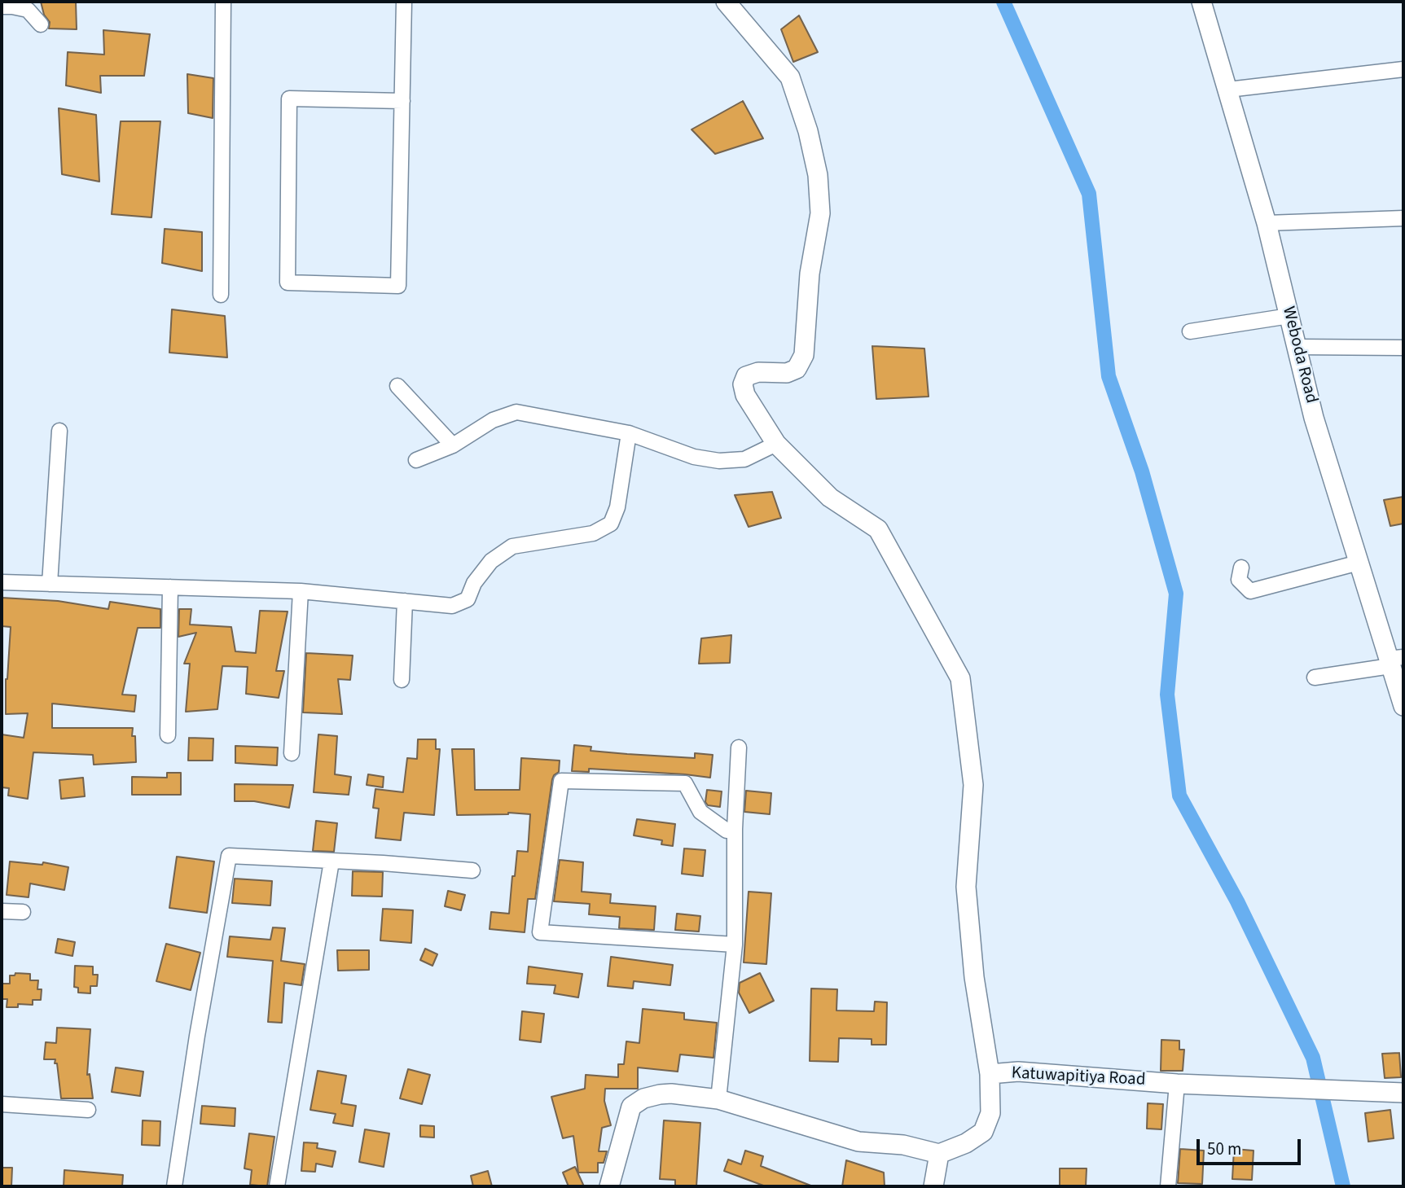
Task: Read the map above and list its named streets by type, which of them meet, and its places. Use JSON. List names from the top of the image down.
{
  "streets": {
    "street": ["Weboda Road", "Katuwapitiya Road"]
  },
  "scale_bar": "50 m"
}
